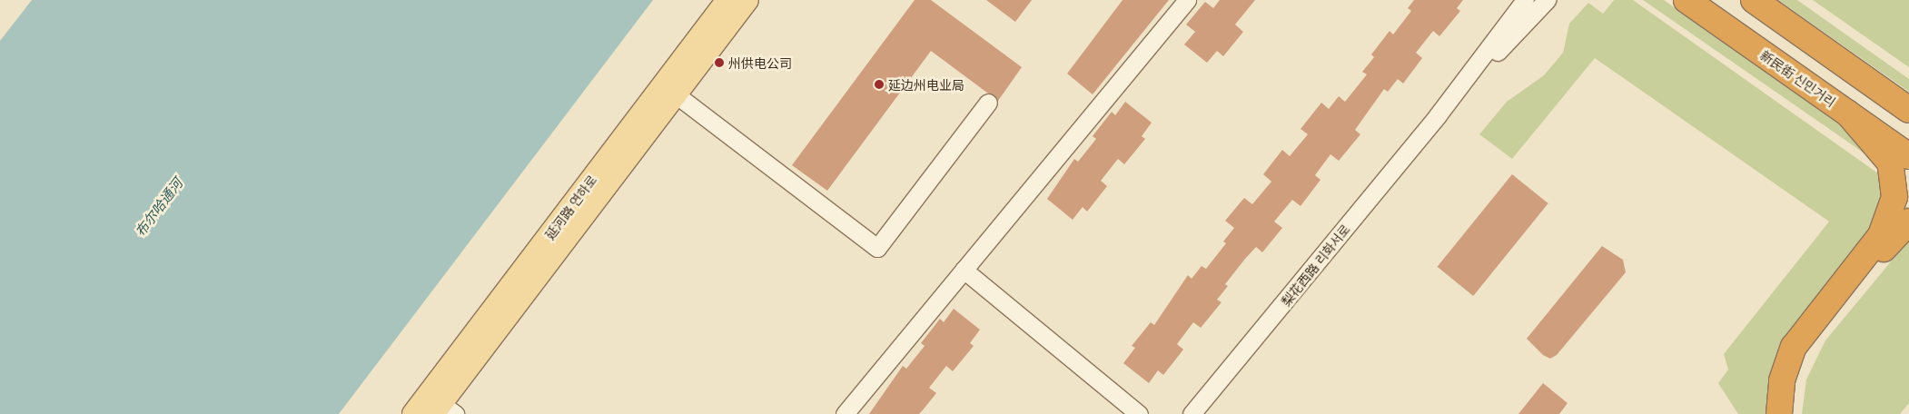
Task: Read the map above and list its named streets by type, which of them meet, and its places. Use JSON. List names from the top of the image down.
{
  "streets": {
    "highway": ["新民街 신민거리"],
    "main road": ["延河路 연하로"],
    "street": ["梨花西路 리화서로"]
  },
  "water": ["布尔哈通河"],
  "places": ["州供电公司", "延边州电业局"]
}
